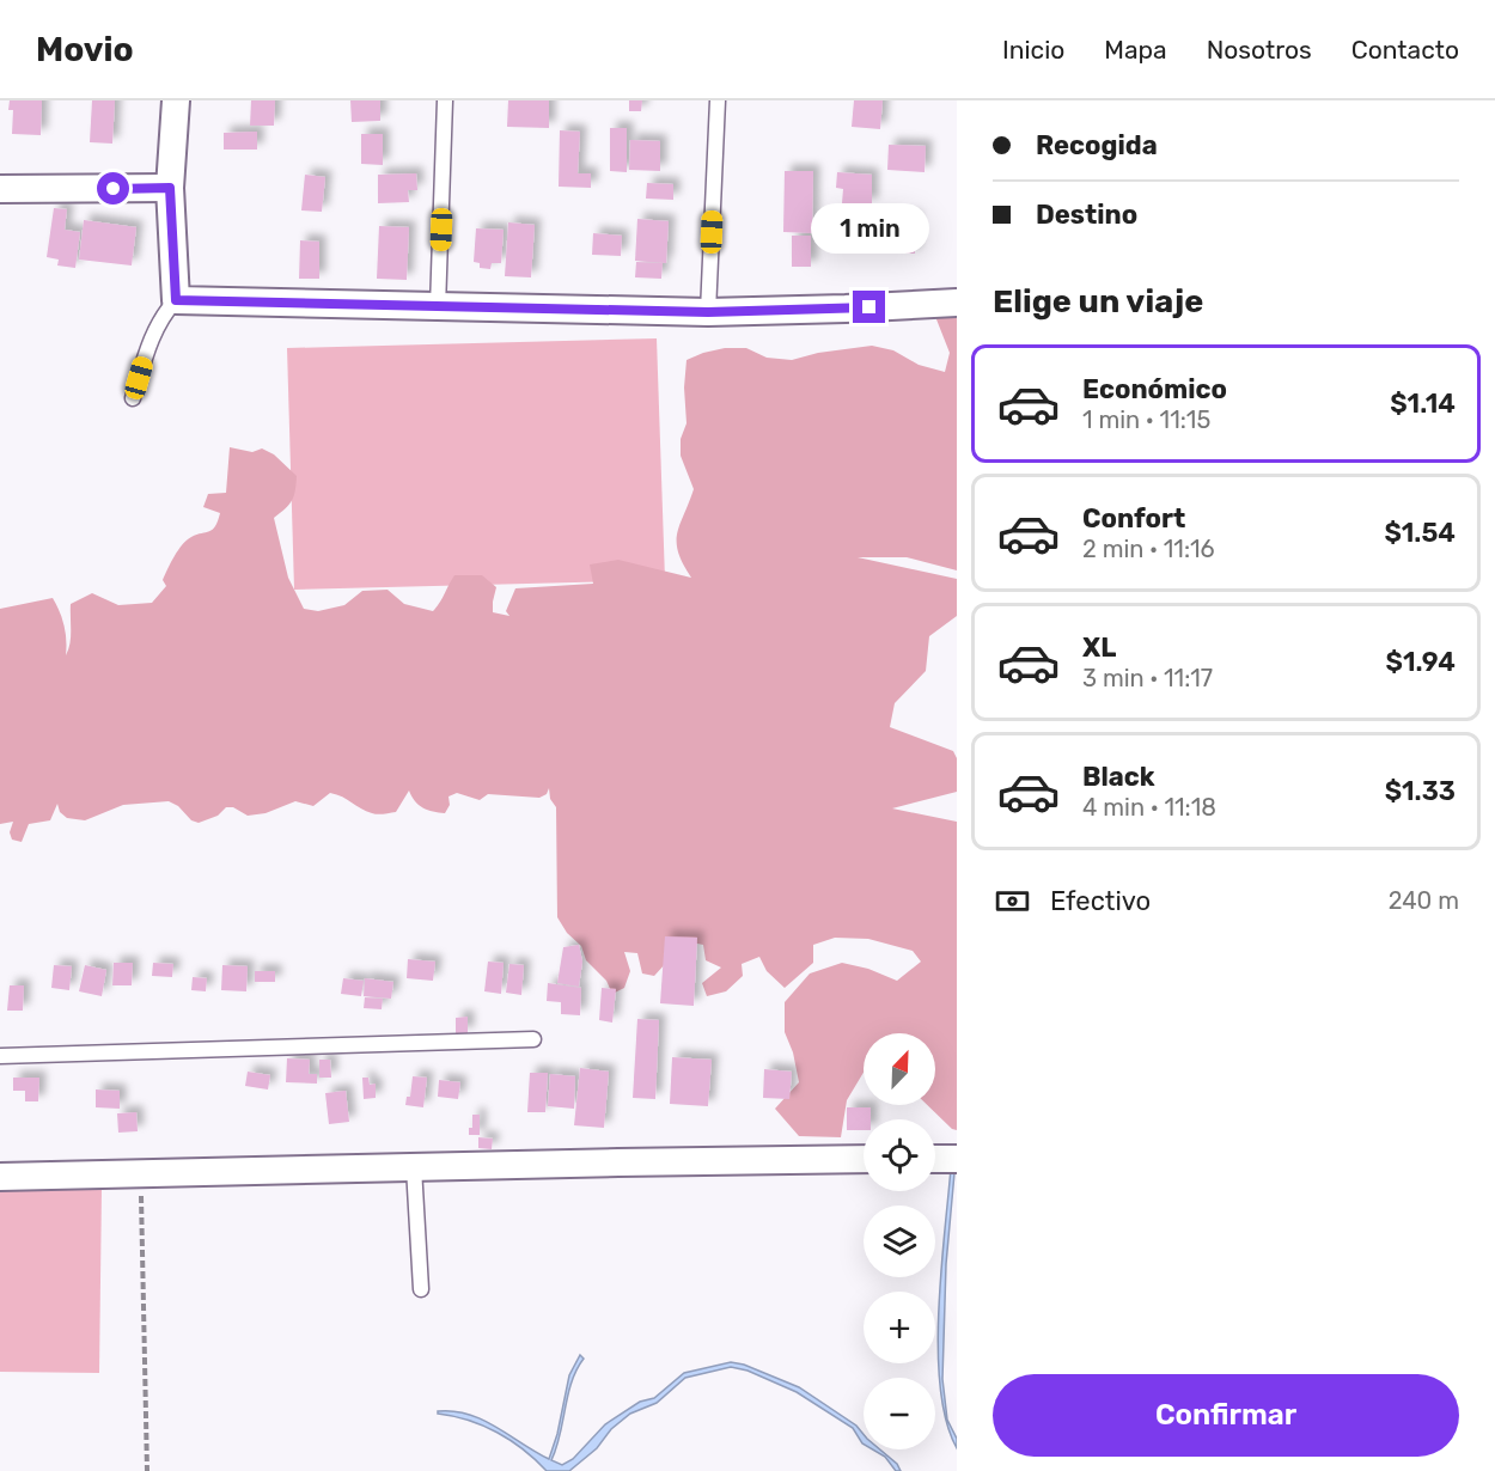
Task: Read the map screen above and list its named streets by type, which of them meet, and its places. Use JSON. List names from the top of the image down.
{
  "north": "top right",
  "page": {
    "header": "Movio",
    "nav": [
      "Inicio",
      "Mapa",
      "Nosotros",
      "Contacto"
    ],
    "banner": ["Recogida", "Destino"],
    "bubble": "1 min",
    "heading": "Elige un viaje",
    "list": [
      {
        "name": "Económico",
        "note": "1 min · 11:15",
        "value": "$1.14"
      },
      {
        "name": "Confort",
        "note": "2 min · 11:16",
        "value": "$1.54"
      },
      {
        "name": "XL",
        "note": "3 min · 11:17",
        "value": "$1.94"
      },
      {
        "name": "Black",
        "note": "4 min · 11:18",
        "value": "$1.33"
      }
    ],
    "pay": ["Efectivo", "240 m"],
    "map_buttons": ["+", "−"],
    "buttons": "Confirmar"
  }
}
